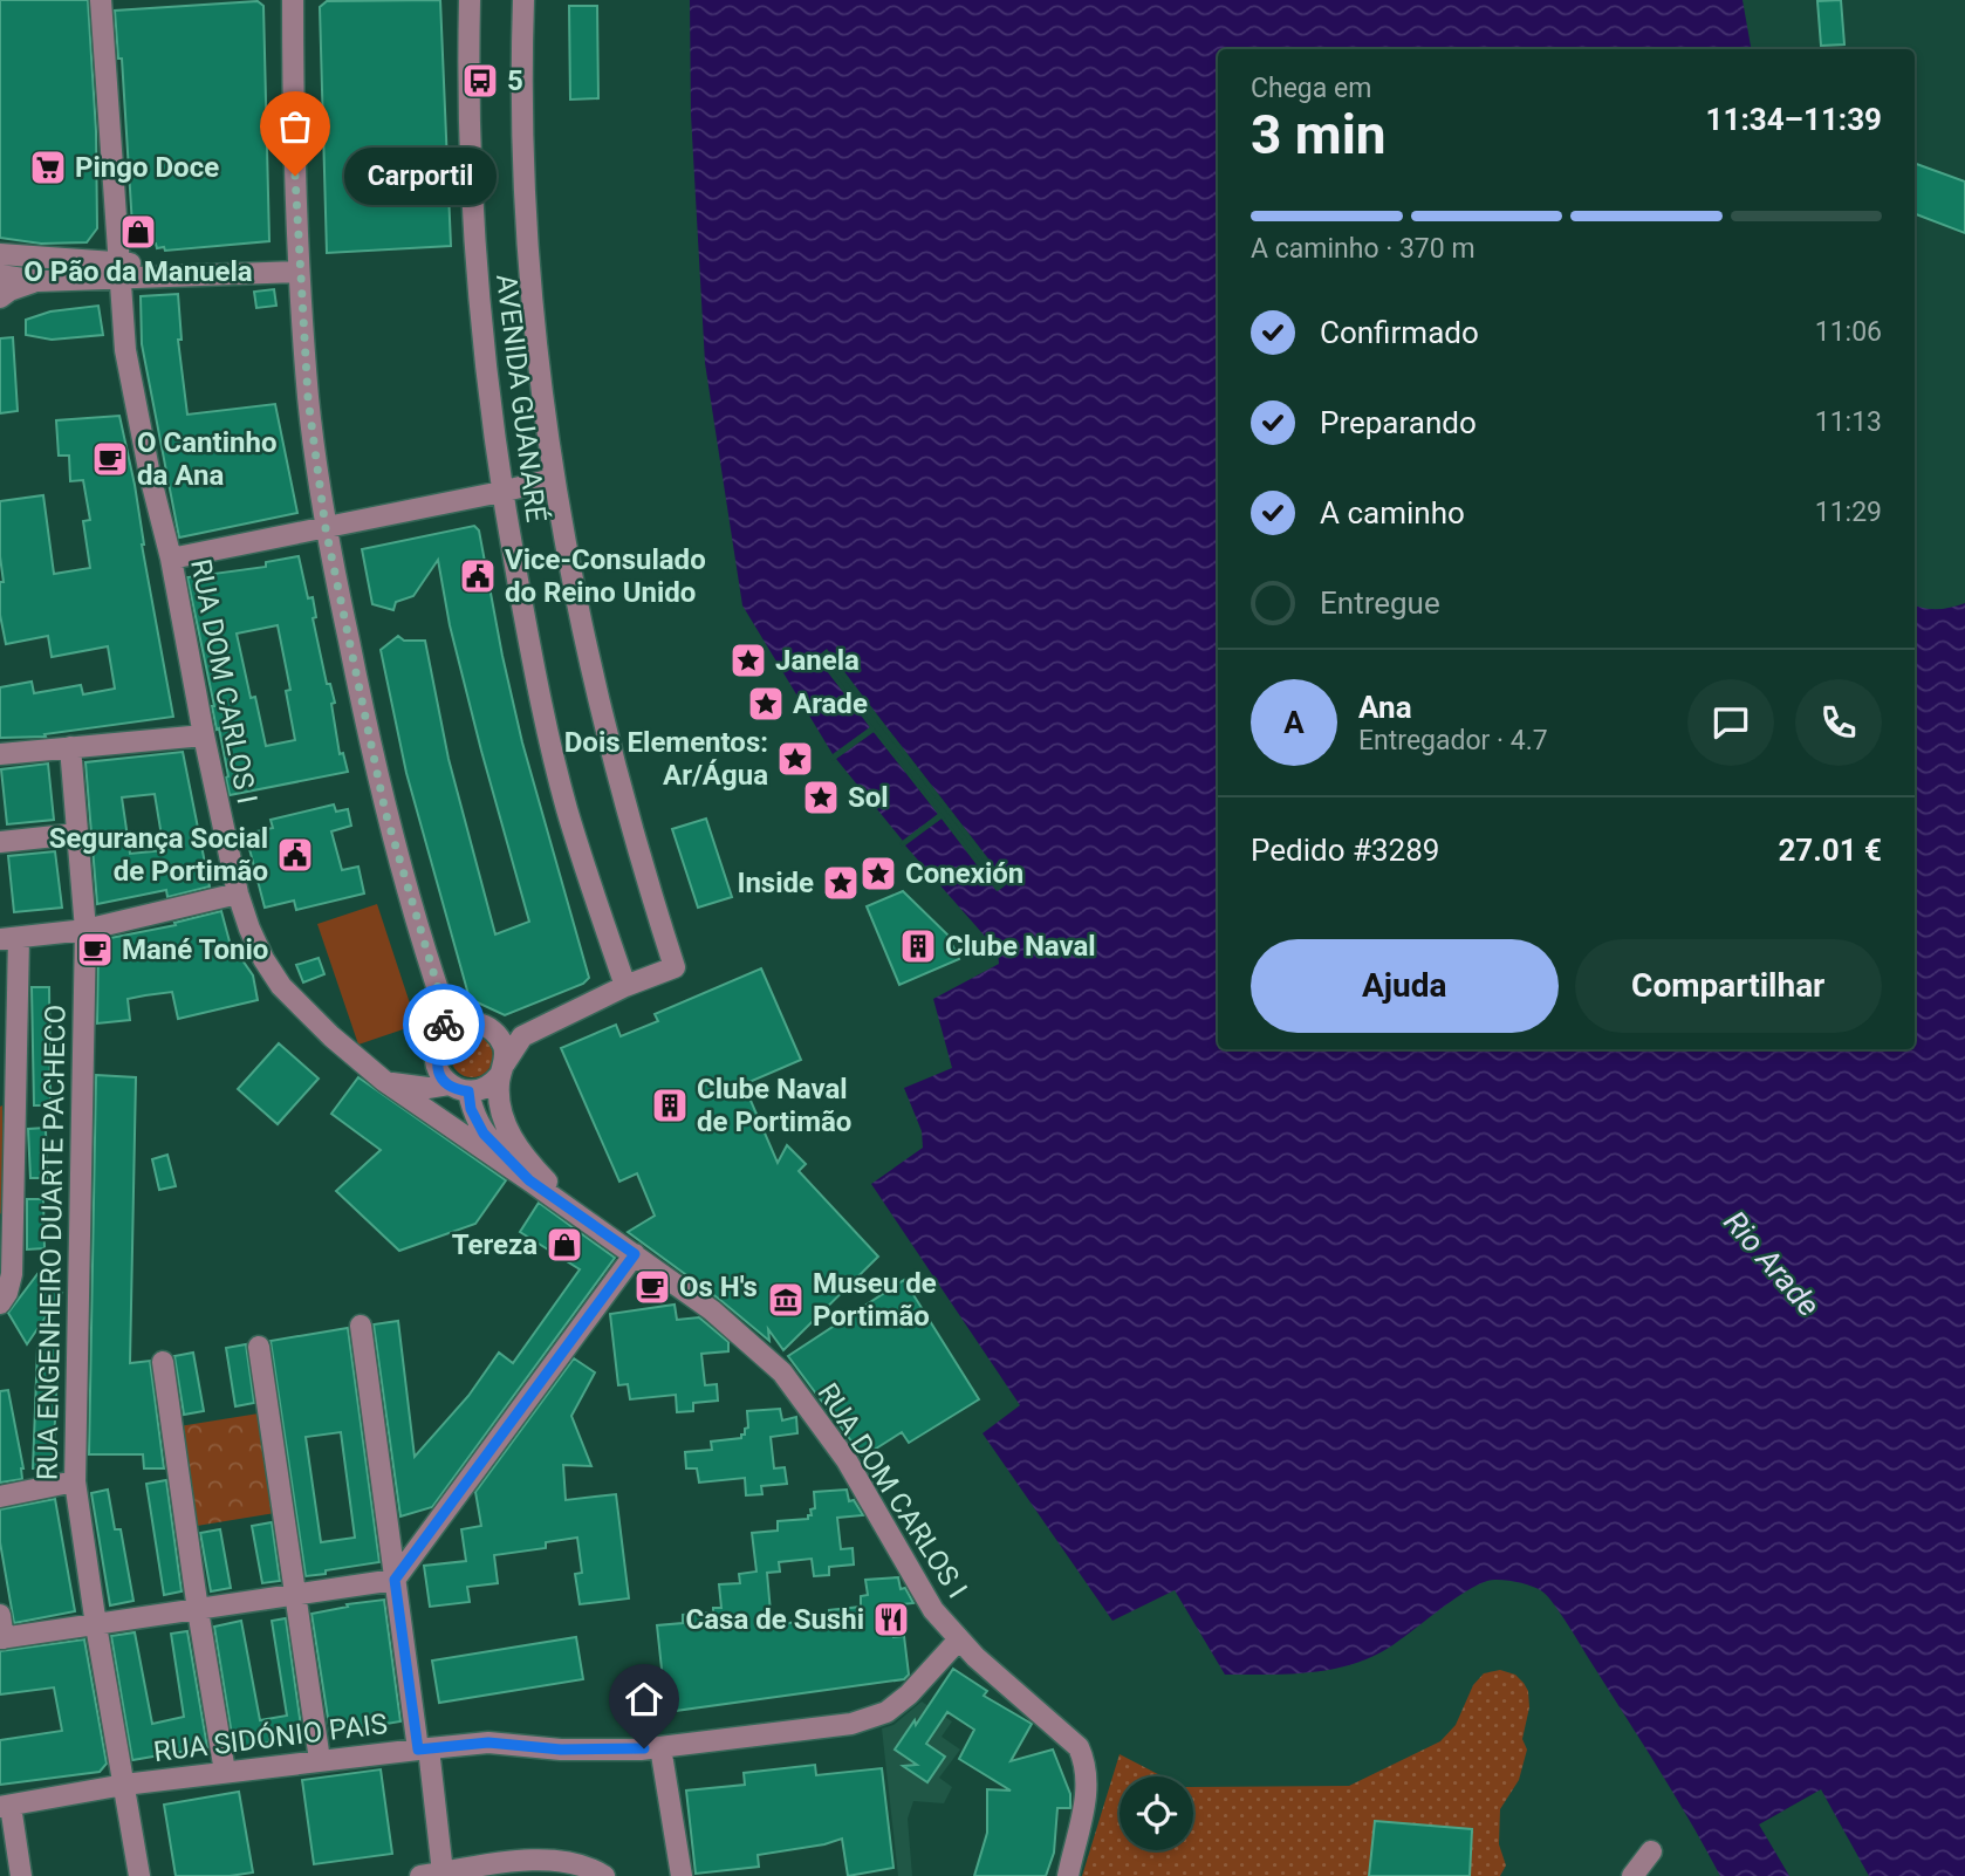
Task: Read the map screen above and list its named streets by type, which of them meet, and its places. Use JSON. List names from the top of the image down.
{
  "streets": {
    "street": [
      "AVENIDA GUANARÉ",
      "RUA DOM CARLOS I",
      "RUA ENGENHEIRO DUARTE PACHECO",
      "RUA SIDÓNIO PAIS"
    ]
  },
  "crossings": [
    ["RUA DOM CARLOS I", "RUA SIDÓNIO PAIS"],
    ["RUA ENGENHEIRO DUARTE PACHECO", "RUA SIDÓNIO PAIS"]
  ],
  "water": ["Rio Arade"],
  "places": {
    "bus stop": ["5"],
    "supermarket": ["Pingo Doce"],
    "other": ["Carportil"],
    "shop": ["O Pão da Manuela", "Tereza"],
    "cafe": ["O Cantinho da Ana", "Mané Tonio", "Os H's"],
    "public building": ["Vice-Consulado do Reino Unido", "Segurança Social de Portimão"],
    "place": [
      "Janela",
      "Arade",
      "Dois Elementos: Ar/Água",
      "Sol",
      "Conexión",
      "Inside"
    ],
    "building": ["Clube Naval", "Clube Naval de Portimão"],
    "museum": ["Museu de Portimão"],
    "restaurant": ["Casa de Sushi"]
  },
  "page": {
    "heading": ["3 min", "Chega em", "11:34–11:39"],
    "panel": [
      "Ana",
      "Entregador · 4.7",
      "Pedido #3289",
      "27.01 €"
    ],
    "bubble": "Carportil",
    "bar": "A caminho · 370 m",
    "list": [
      ["Confirmado", "11:06"],
      ["Preparando", "11:13"],
      ["A caminho", "11:29"],
      "Entregue"
    ],
    "round": "A",
    "buttons": ["Ajuda", "Compartilhar"]
  }
}
